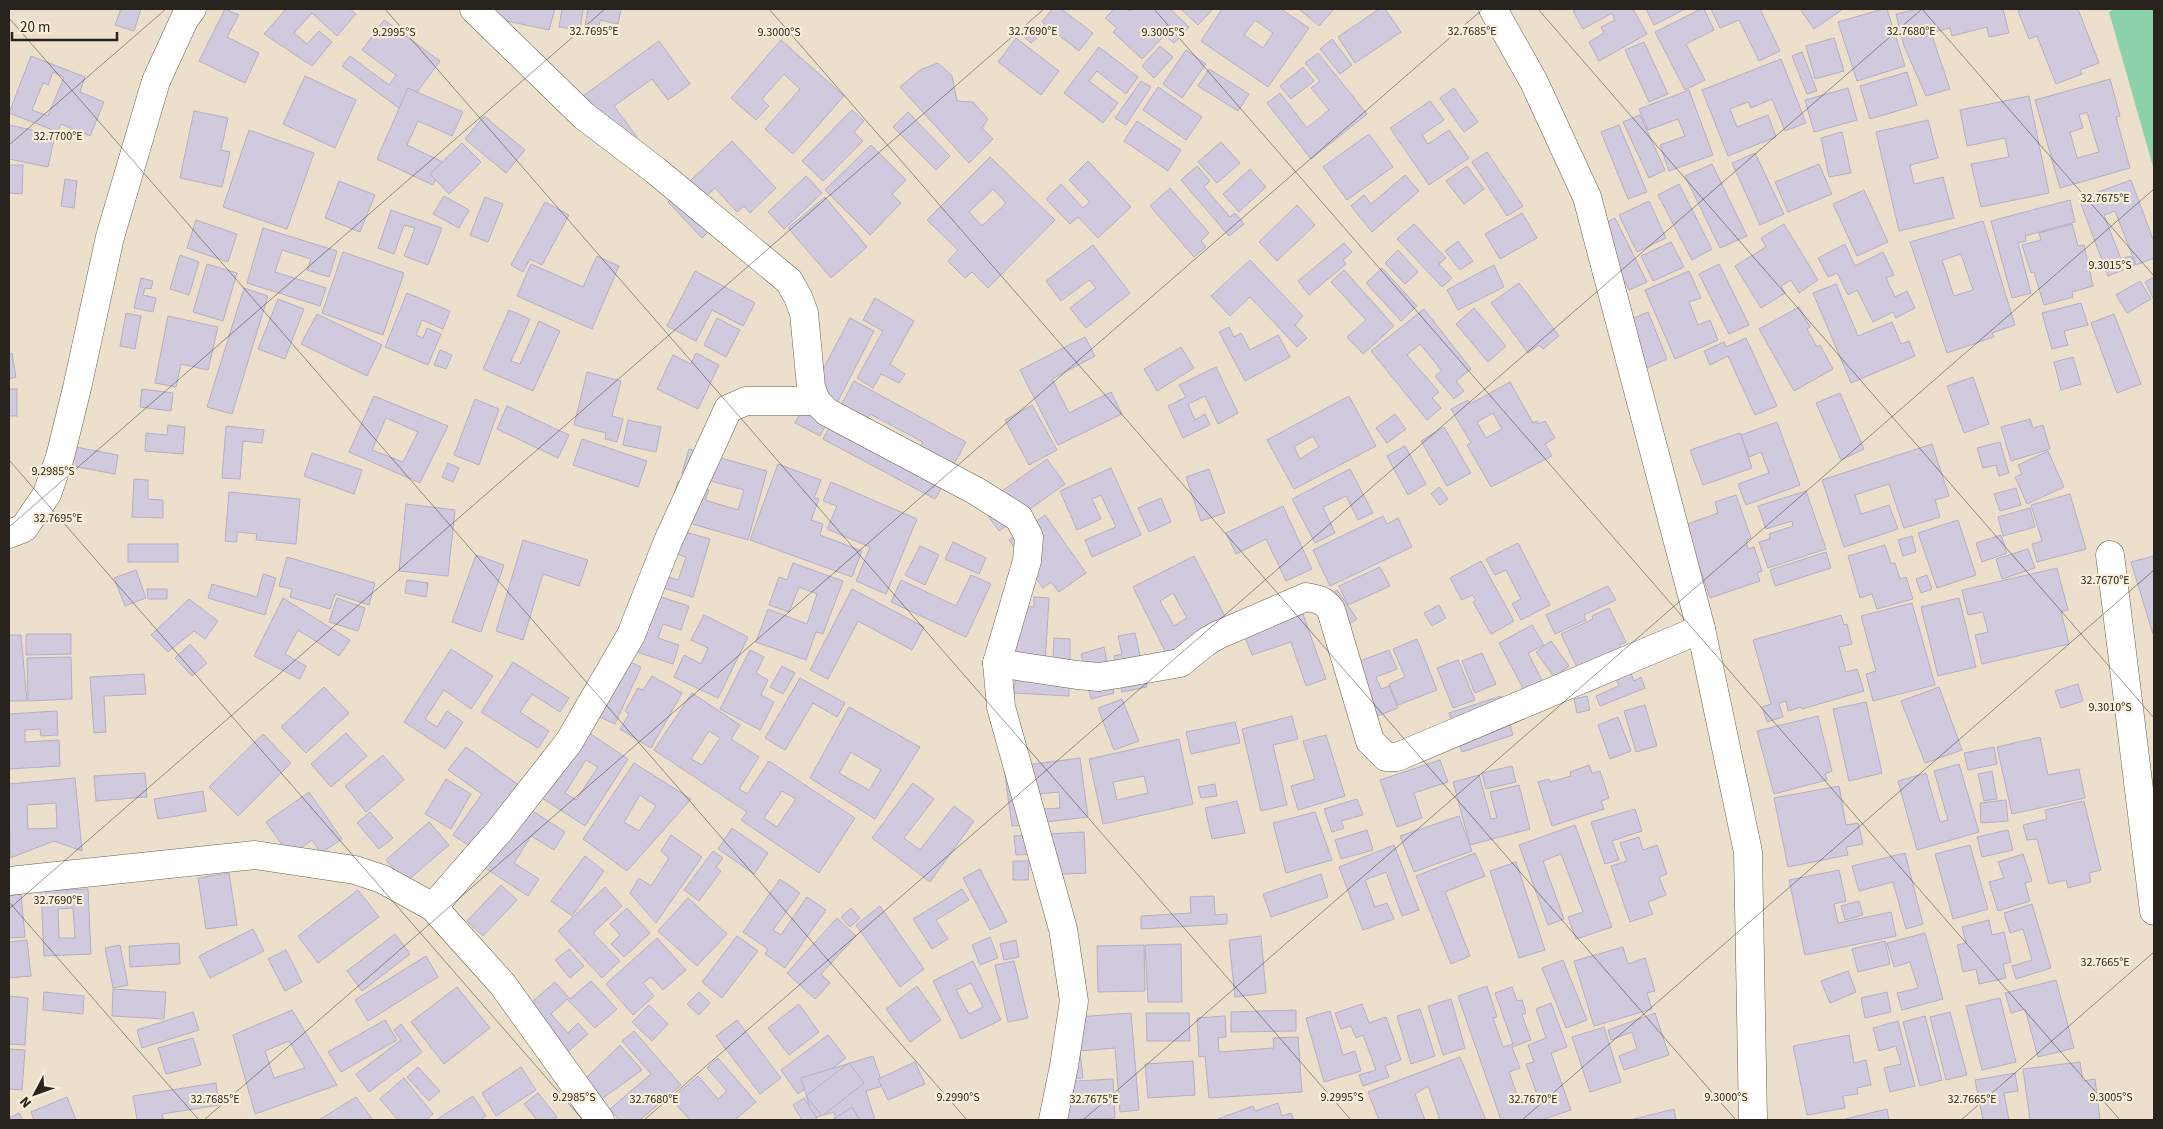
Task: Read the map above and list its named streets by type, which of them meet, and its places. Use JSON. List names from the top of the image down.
{
  "scale_bar": "20 m",
  "north": "bottom left",
  "coordinates": [
    "32.7695°E",
    "32.7690°E",
    "32.7685°E",
    "32.7680°E",
    "9.2995°S",
    "9.3000°S",
    "9.3005°S",
    "32.7700°E",
    "32.7675°E",
    "9.3015°S",
    "9.2985°S",
    "32.7670°E",
    "9.3010°S",
    "32.7665°E",
    "9.2990°S"
  ]
}
